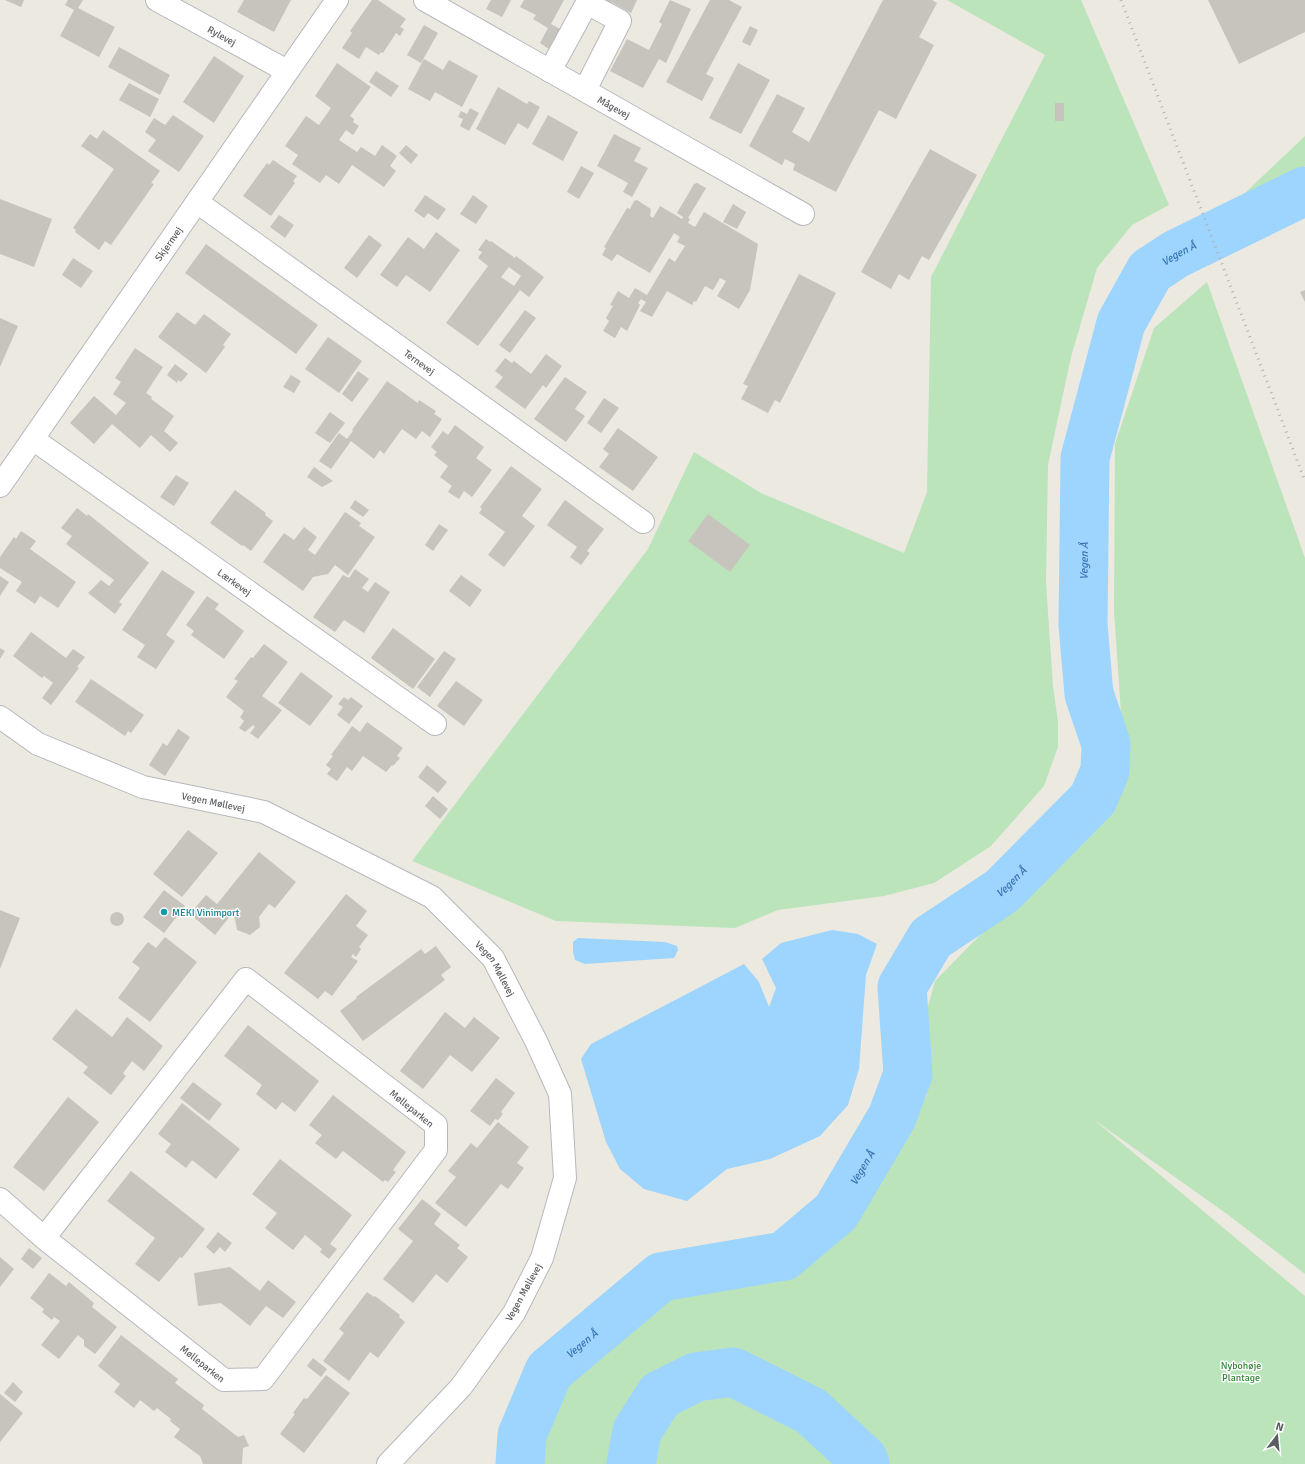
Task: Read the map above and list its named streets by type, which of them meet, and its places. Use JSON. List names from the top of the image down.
{
  "streets": {
    "street": [
      "Rylevej",
      "Mågevej",
      "Skjernvej",
      "Ternevej",
      "Lærkevej",
      "Vegen Møllevej",
      "Mølleparken"
    ]
  },
  "crossings": [
    ["Rylevej", "Skjernvej"],
    ["Skjernvej", "Ternevej"],
    ["Skjernvej", "Lærkevej"]
  ],
  "water": ["Vegen Å"],
  "parks": ["Nybohøje Plantage"],
  "places": ["MEKI Vinimport"],
  "north": "top"
}
